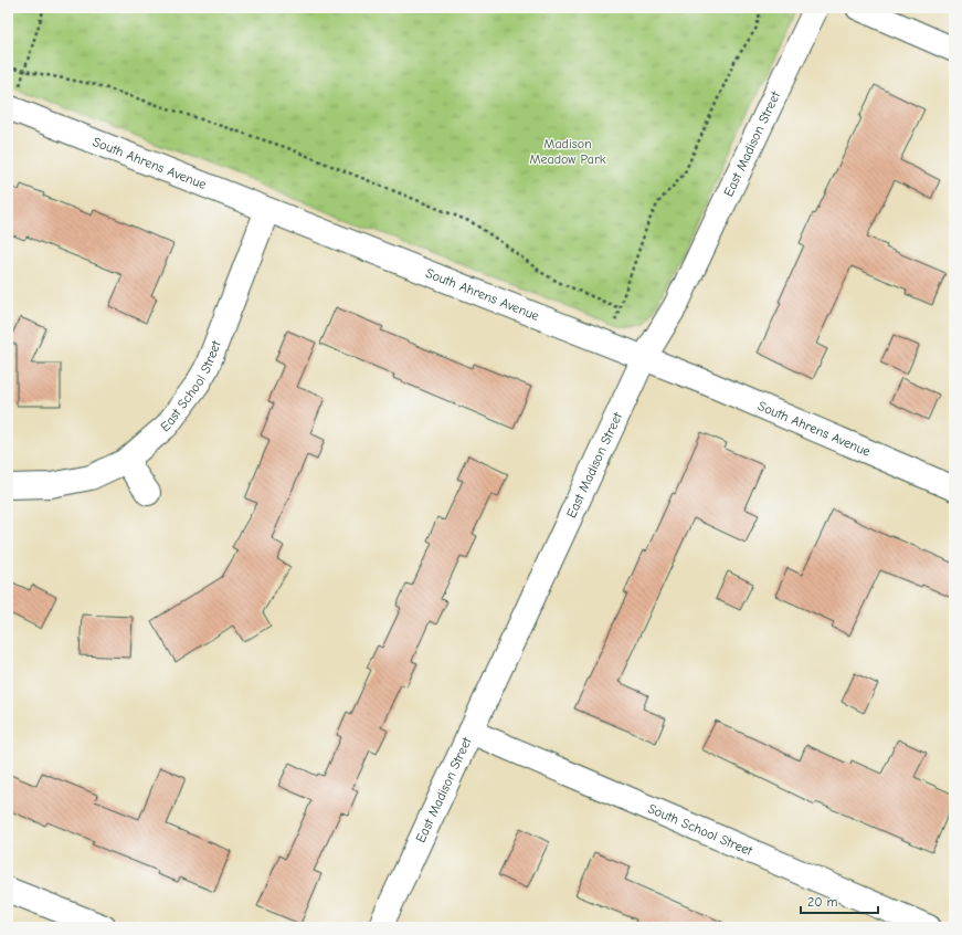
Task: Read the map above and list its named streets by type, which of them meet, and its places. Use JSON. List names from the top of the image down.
{
  "streets": {
    "street": [
      "East Madison Street",
      "South Ahrens Avenue",
      "East School Street",
      "South School Street"
    ]
  },
  "crossings": [
    ["East Madison Street", "South Ahrens Avenue"],
    ["East Madison Street", "South School Street"],
    ["South Ahrens Avenue", "East School Street"]
  ],
  "parks": ["Madison Meadow Park"],
  "scale_bar": "20 m"
}
